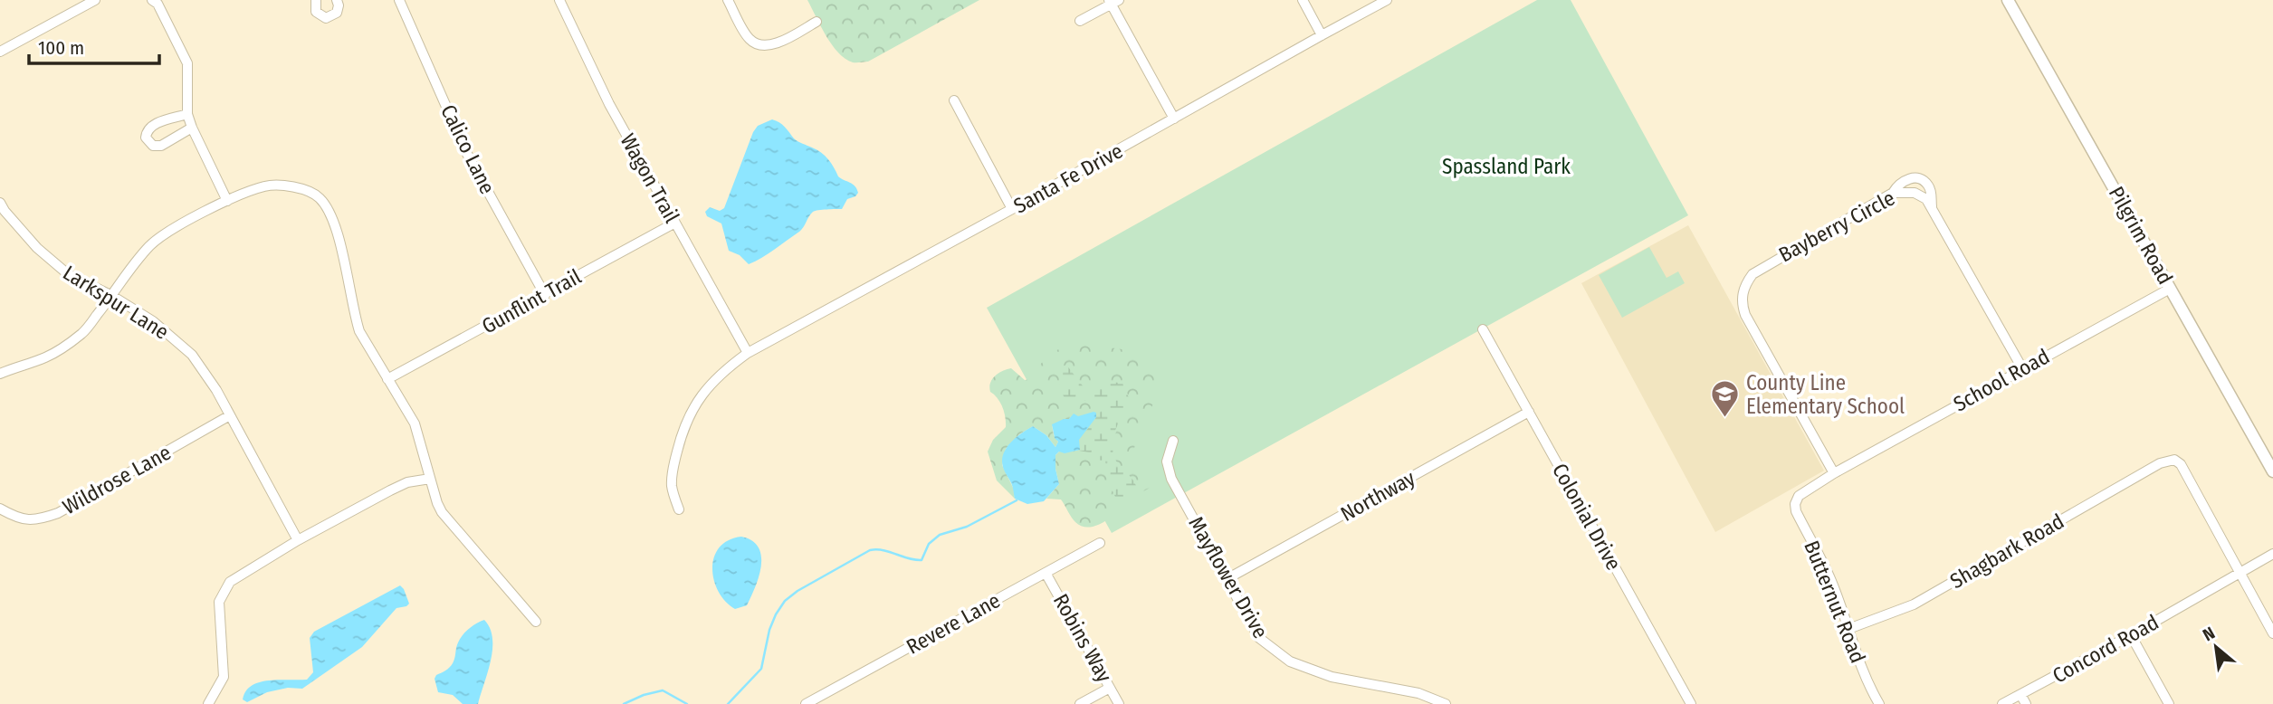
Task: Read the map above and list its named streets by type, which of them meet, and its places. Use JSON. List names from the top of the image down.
{
  "streets": {
    "street": [
      "Calico Lane",
      "Wagon Trail",
      "Santa Fe Drive",
      "Bayberry Circle",
      "Pilgrim Road",
      "Gunflint Trail",
      "Larkspur Lane",
      "School Road",
      "Wildrose Lane",
      "Northway",
      "Colonial Drive",
      "Shagbark Road",
      "Mayflower Drive",
      "Butternut Road",
      "Revere Lane",
      "Robins Way",
      "Concord Road"
    ]
  },
  "crossings": [
    ["Calico Lane", "Gunflint Trail"],
    ["Wagon Trail", "Santa Fe Drive"],
    ["Wagon Trail", "Gunflint Trail"],
    ["Bayberry Circle", "School Road"],
    ["Bayberry Circle", "Butternut Road"],
    ["Pilgrim Road", "School Road"],
    ["Larkspur Lane", "Wildrose Lane"],
    ["School Road", "Butternut Road"],
    ["Northway", "Colonial Drive"],
    ["Northway", "Mayflower Drive"],
    ["Shagbark Road", "Butternut Road"],
    ["Shagbark Road", "Concord Road"],
    ["Revere Lane", "Robins Way"]
  ],
  "parks": ["Spassland Park"],
  "places": {
    "school or university": ["County Line Elementary School"]
  },
  "scale_bar": "100 m",
  "north": "top left"
}
